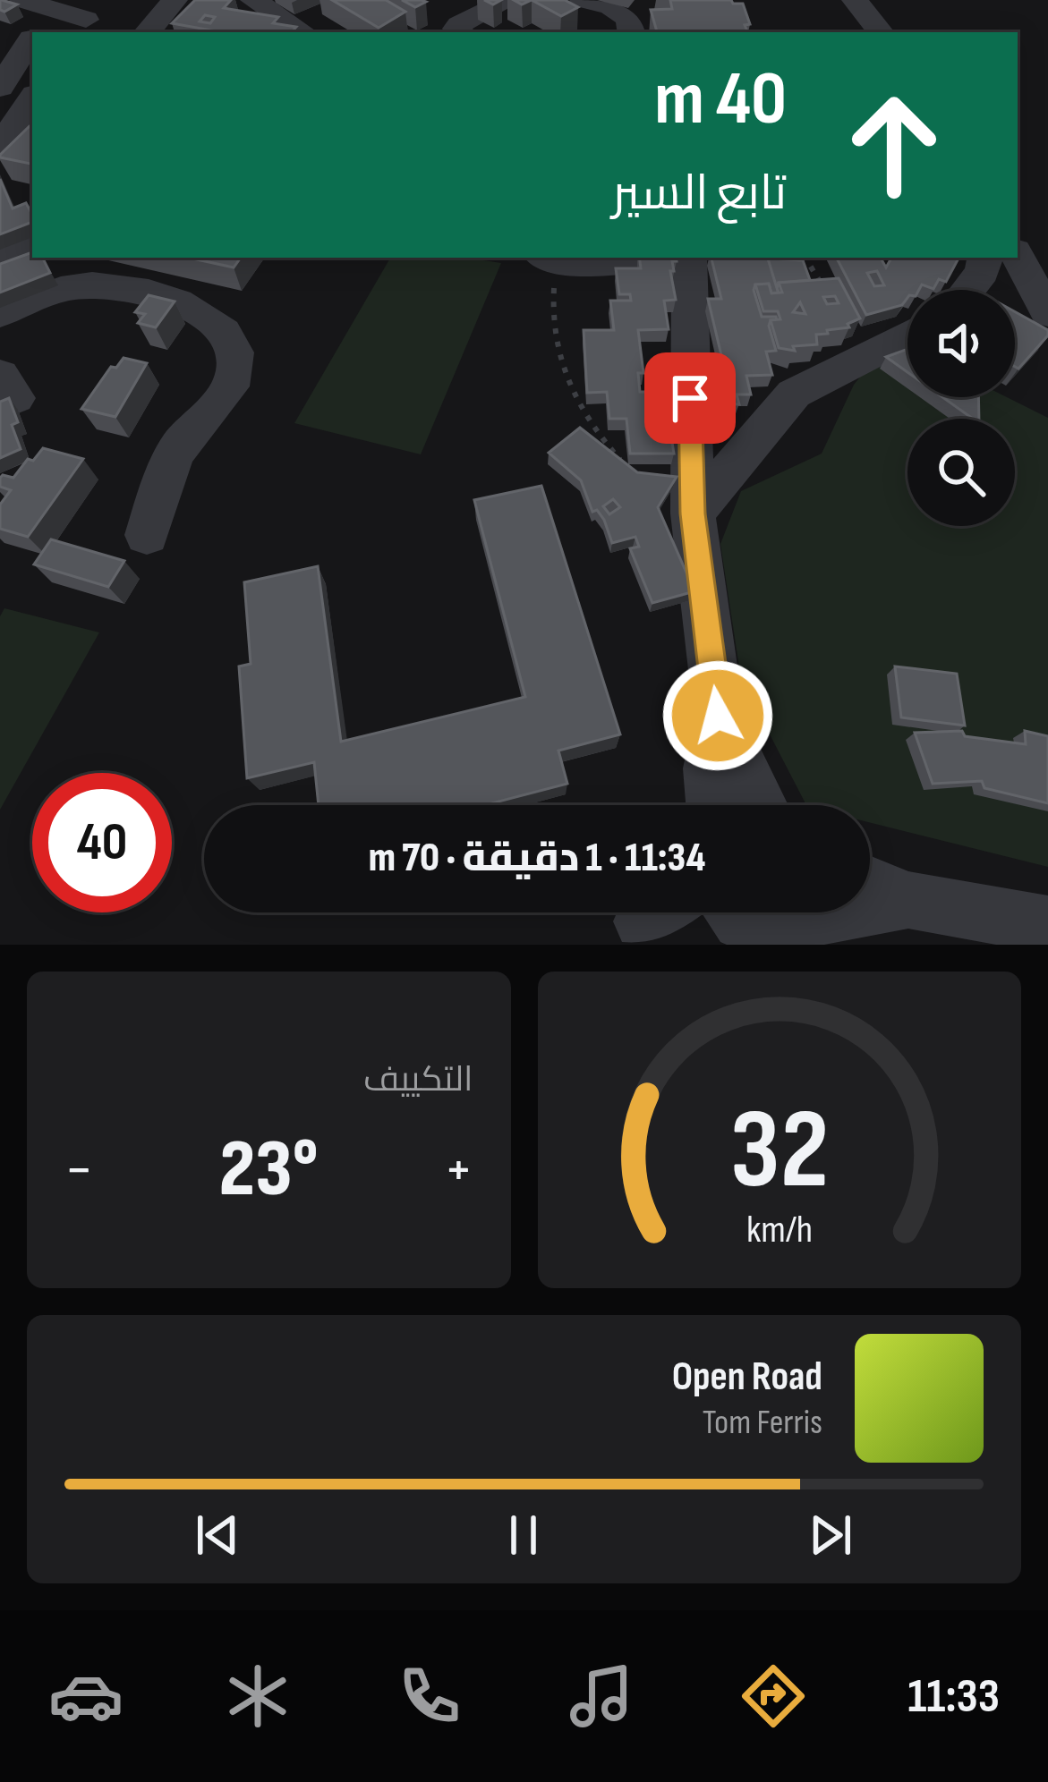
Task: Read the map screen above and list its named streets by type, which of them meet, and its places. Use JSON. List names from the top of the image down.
{
  "page": {
    "turn": ["40 m", "تابع السير"],
    "limit": "40",
    "trip": "11:34 · 1 دقيقة · 70 m",
    "tile": "التكييف",
    "heat": ["−", "23°", "+"],
    "song": ["Open Road", "Tom Ferris"],
    "tabs": "11:33",
    "gauge": ["32", "km/h"]
  }
}
